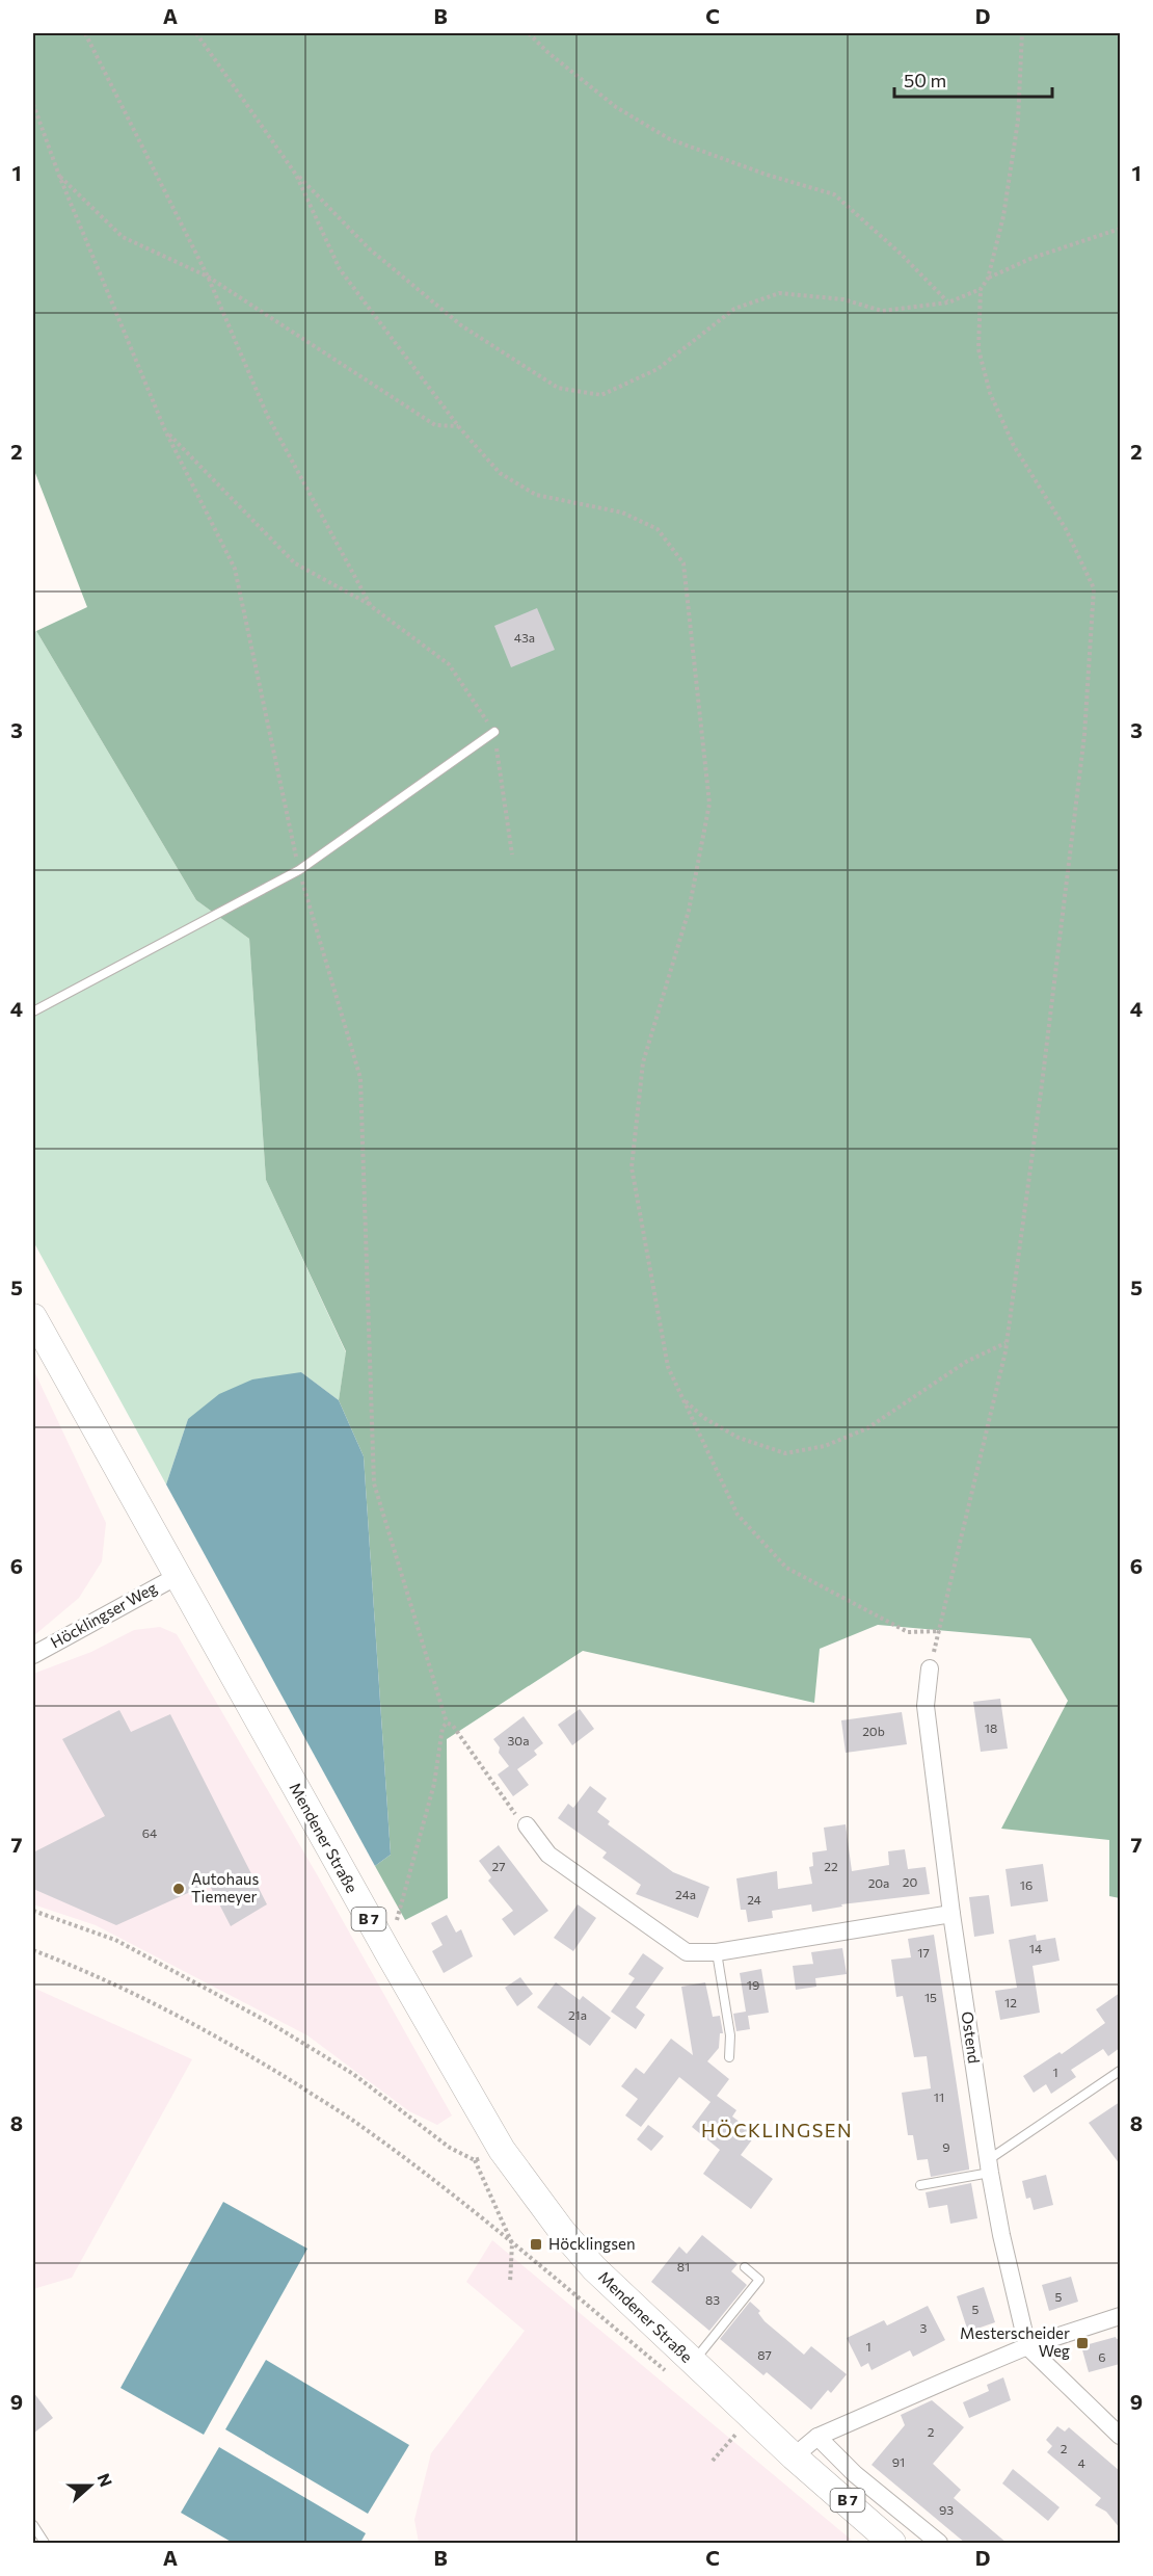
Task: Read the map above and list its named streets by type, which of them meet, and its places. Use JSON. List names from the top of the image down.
{
  "streets": {
    "main road": ["Mendener Straße", "B 7"],
    "street": ["Höcklingser Weg", "Ostend"]
  },
  "crossings": [
    ["Höcklingser Weg", "Mendener Straße"]
  ],
  "districts": ["HÖCKLINGSEN"],
  "places": {
    "other": ["Autohaus Tiemeyer"],
    "transit": ["Höcklingsen", "Mesterscheider Weg"]
  },
  "house_numbers": [
    "43a",
    "18",
    "20b",
    "30a",
    "64",
    "27",
    "22",
    "20",
    "20a",
    "16",
    "24a",
    "24",
    "14",
    "17",
    "19",
    "15",
    "12",
    "21a",
    "1",
    "11",
    "9",
    "81",
    "5",
    "83",
    "5",
    "3",
    "1",
    "87",
    "6",
    "2",
    "2",
    "91",
    "4",
    "93"
  ],
  "scale_bar": "50 m",
  "north": "right",
  "grid": {
    "columns": [
      "A",
      "B",
      "C",
      "D"
    ],
    "rows": [
      "1",
      "2",
      "3",
      "4",
      "5",
      "6",
      "7",
      "8",
      "9"
    ]
  }
}
